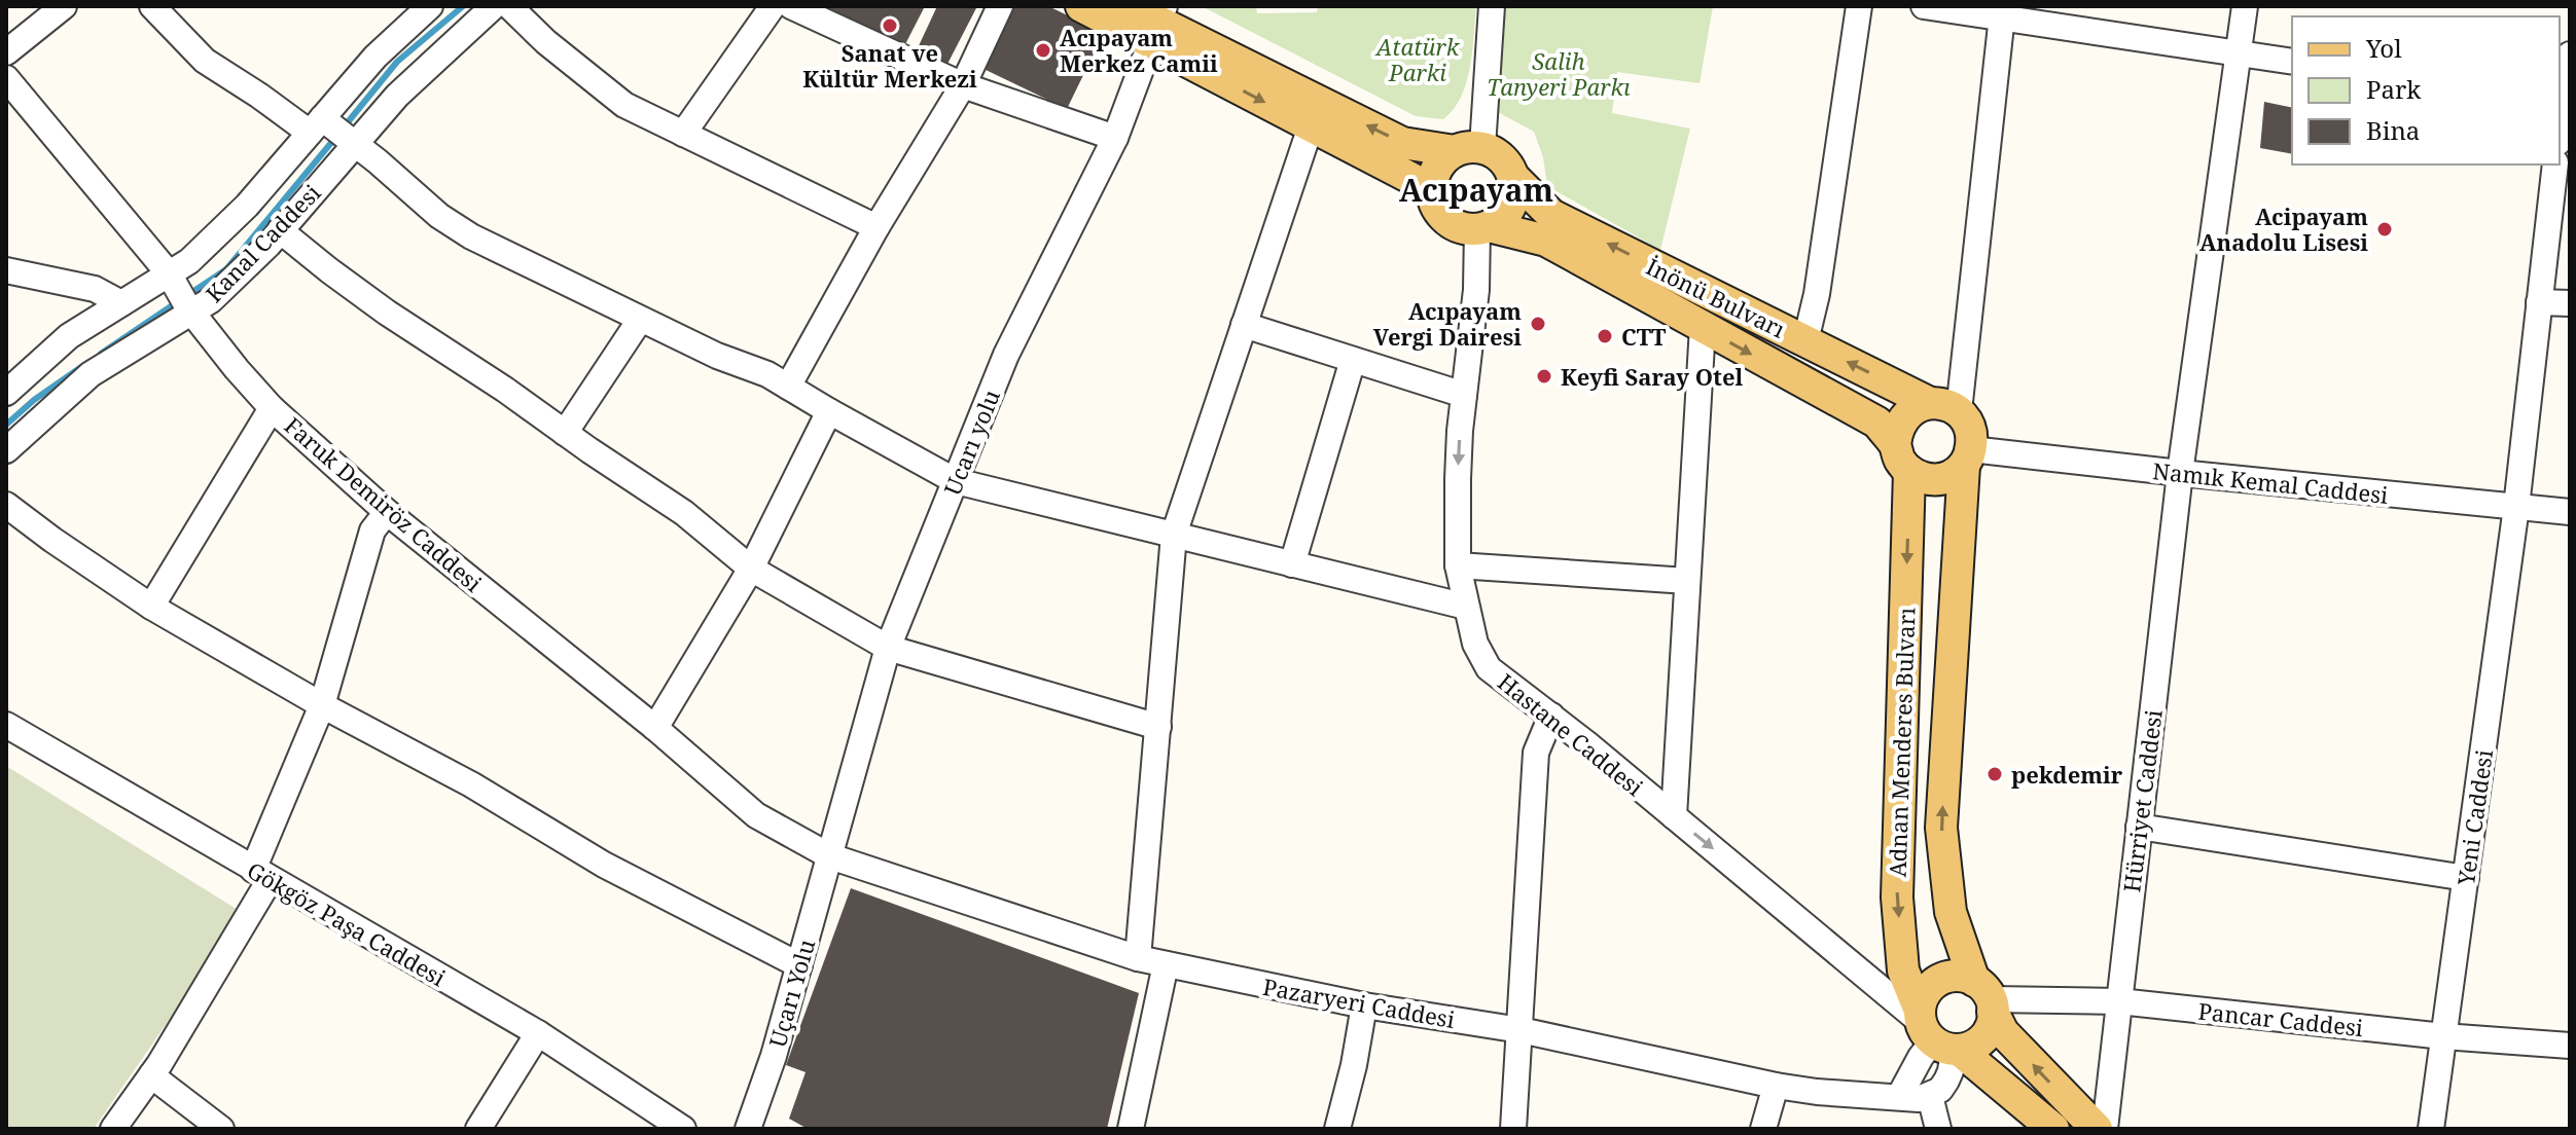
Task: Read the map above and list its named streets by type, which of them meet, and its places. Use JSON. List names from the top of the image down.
{
  "streets": {
    "main road": ["İnönü Bulvarı", "Adnan Menderes Bulvarı"],
    "street": [
      "Kanal Caddesi",
      "Ucarı yolu",
      "Namık Kemal Caddesi",
      "Faruk Demiröz Caddesi",
      "Hastane Caddesi",
      "Hürriyet Caddesi",
      "Yeni Caddesi",
      "Gökgöz Paşa Caddesi",
      "Uçarı Yolu",
      "Pazaryeri Caddesi",
      "Pancar Caddesi"
    ]
  },
  "crossings": [
    ["Kanal Caddesi", "Faruk Demiröz Caddesi"],
    ["İnönü Bulvarı", "Namık Kemal Caddesi"],
    ["İnönü Bulvarı", "Hastane Caddesi"],
    ["İnönü Bulvarı", "Adnan Menderes Bulvarı"],
    ["Ucarı yolu", "Faruk Demiröz Caddesi"],
    ["Ucarı yolu", "Uçarı Yolu"],
    ["Ucarı yolu", "Pazaryeri Caddesi"],
    ["Namık Kemal Caddesi", "Adnan Menderes Bulvarı"],
    ["Namık Kemal Caddesi", "Hürriyet Caddesi"],
    ["Namık Kemal Caddesi", "Yeni Caddesi"],
    ["Faruk Demiröz Caddesi", "Uçarı Yolu"],
    ["Faruk Demiröz Caddesi", "Pazaryeri Caddesi"],
    ["Hastane Caddesi", "Adnan Menderes Bulvarı"],
    ["Hastane Caddesi", "Pancar Caddesi"],
    ["Adnan Menderes Bulvarı", "Pancar Caddesi"],
    ["Hürriyet Caddesi", "Pancar Caddesi"],
    ["Yeni Caddesi", "Pancar Caddesi"],
    ["Uçarı Yolu", "Pazaryeri Caddesi"]
  ],
  "one_way": ["Hastane Caddesi"],
  "districts": ["Acıpayam"],
  "parks": ["Atatürk Parki", "Salih Tanyeri Parkı"],
  "places": [
    "Sanat ve Kültür Merkezi",
    "Acıpayam Merkez Camii",
    "Acipayam Anadolu Lisesi",
    "Acıpayam Vergi Dairesi",
    "CTT",
    "Keyfi Saray Otel",
    "pekdemir"
  ],
  "legend": ["Yol", "Park", "Bina"]
}
